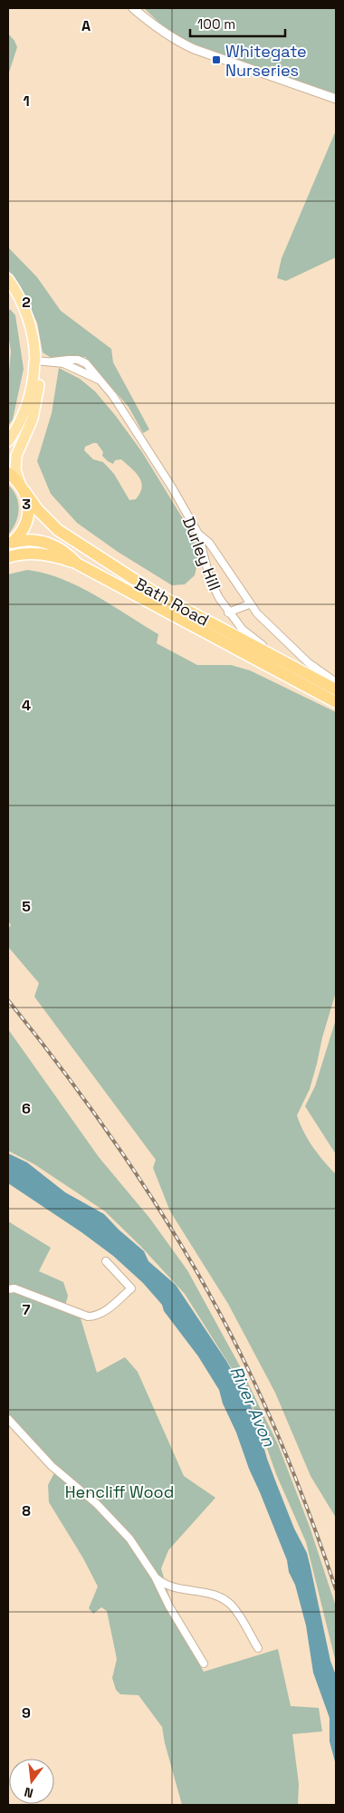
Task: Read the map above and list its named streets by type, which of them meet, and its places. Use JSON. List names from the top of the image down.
{
  "streets": {
    "highway": ["Bath Road"],
    "street": ["Durley Hill"]
  },
  "crossings": [
    ["Durley Hill", "Bath Road"]
  ],
  "water": ["River Avon"],
  "parks": ["Hencliff Wood"],
  "places": {
    "transit": ["Whitegate Nurseries"]
  },
  "scale_bar": "100 m",
  "north": "bottom",
  "grid": {
    "columns": ["A"],
    "rows": [
      "1",
      "2",
      "3",
      "4",
      "5",
      "6",
      "7",
      "8",
      "9"
    ]
  }
}
